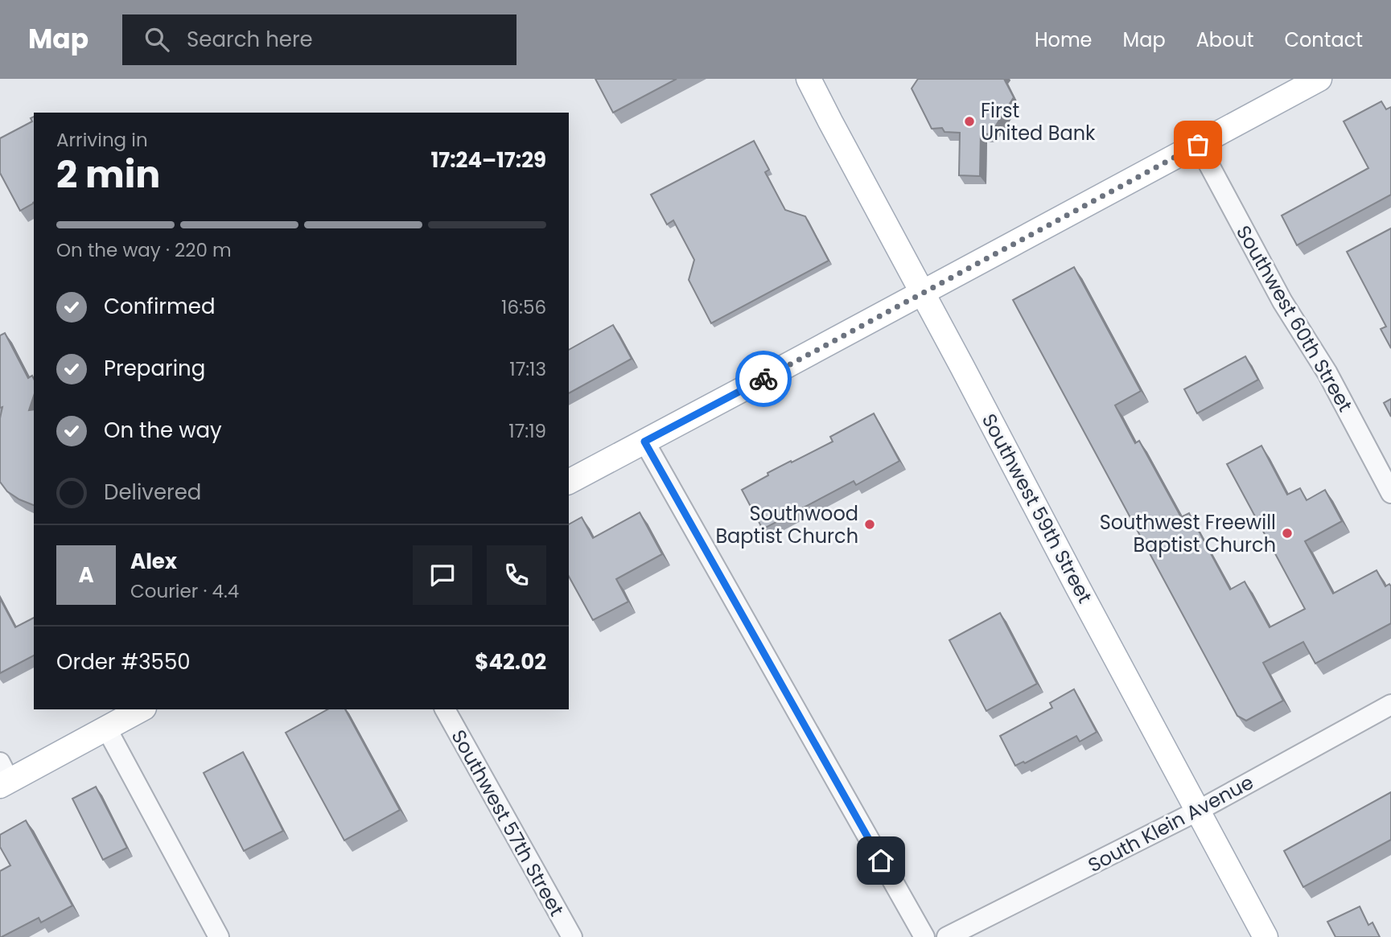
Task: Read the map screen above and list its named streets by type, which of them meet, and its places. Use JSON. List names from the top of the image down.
{
  "streets": {
    "main road": ["Southwest 59th Street"],
    "street": ["Southwest 60th Street", "Southwest 57th Street", "South Klein Avenue"]
  },
  "crossings": [
    ["Southwest 59th Street", "South Klein Avenue"]
  ],
  "places": ["First United Bank", "Southwood Baptist Church", "Southwest Freewill Baptist Church"],
  "page": {
    "header": "Map",
    "search": "Search here",
    "nav": [
      "Home",
      "Map",
      "About",
      "Contact"
    ],
    "heading": ["2 min", "Arriving in", "17:24–17:29"],
    "panel": [
      "Alex",
      "Courier · 4.4",
      "Order #3550",
      "$42.02"
    ],
    "bar": "On the way · 220 m",
    "list": [
      ["Confirmed", "16:56"],
      ["Preparing", "17:13"],
      ["On the way", "17:19"],
      "Delivered"
    ],
    "round": "A"
  }
}
